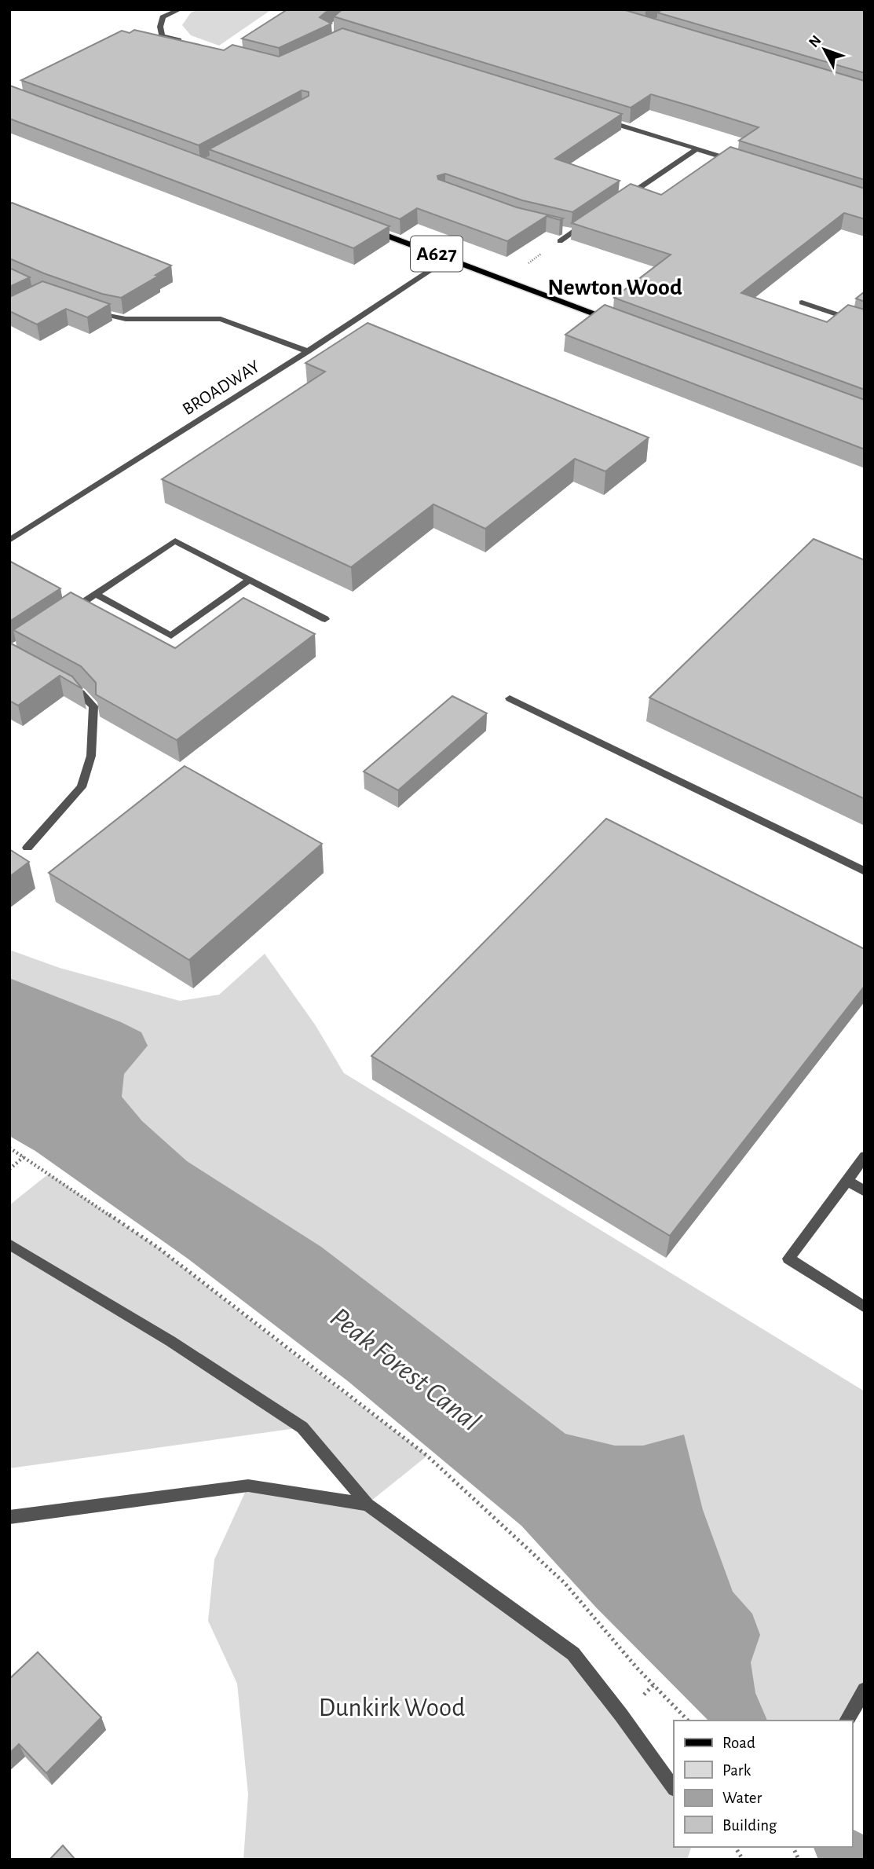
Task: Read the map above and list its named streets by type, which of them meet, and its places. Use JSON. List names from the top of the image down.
{
  "streets": {
    "main road": ["A627"],
    "street": ["BROADWAY"]
  },
  "crossings": [
    ["A627", "BROADWAY"]
  ],
  "districts": ["Newton Wood"],
  "water": ["Peak Forest Canal"],
  "parks": ["Dunkirk Wood"],
  "legend": [
    "Road",
    "Park",
    "Water",
    "Building"
  ],
  "north": "top left"
}
